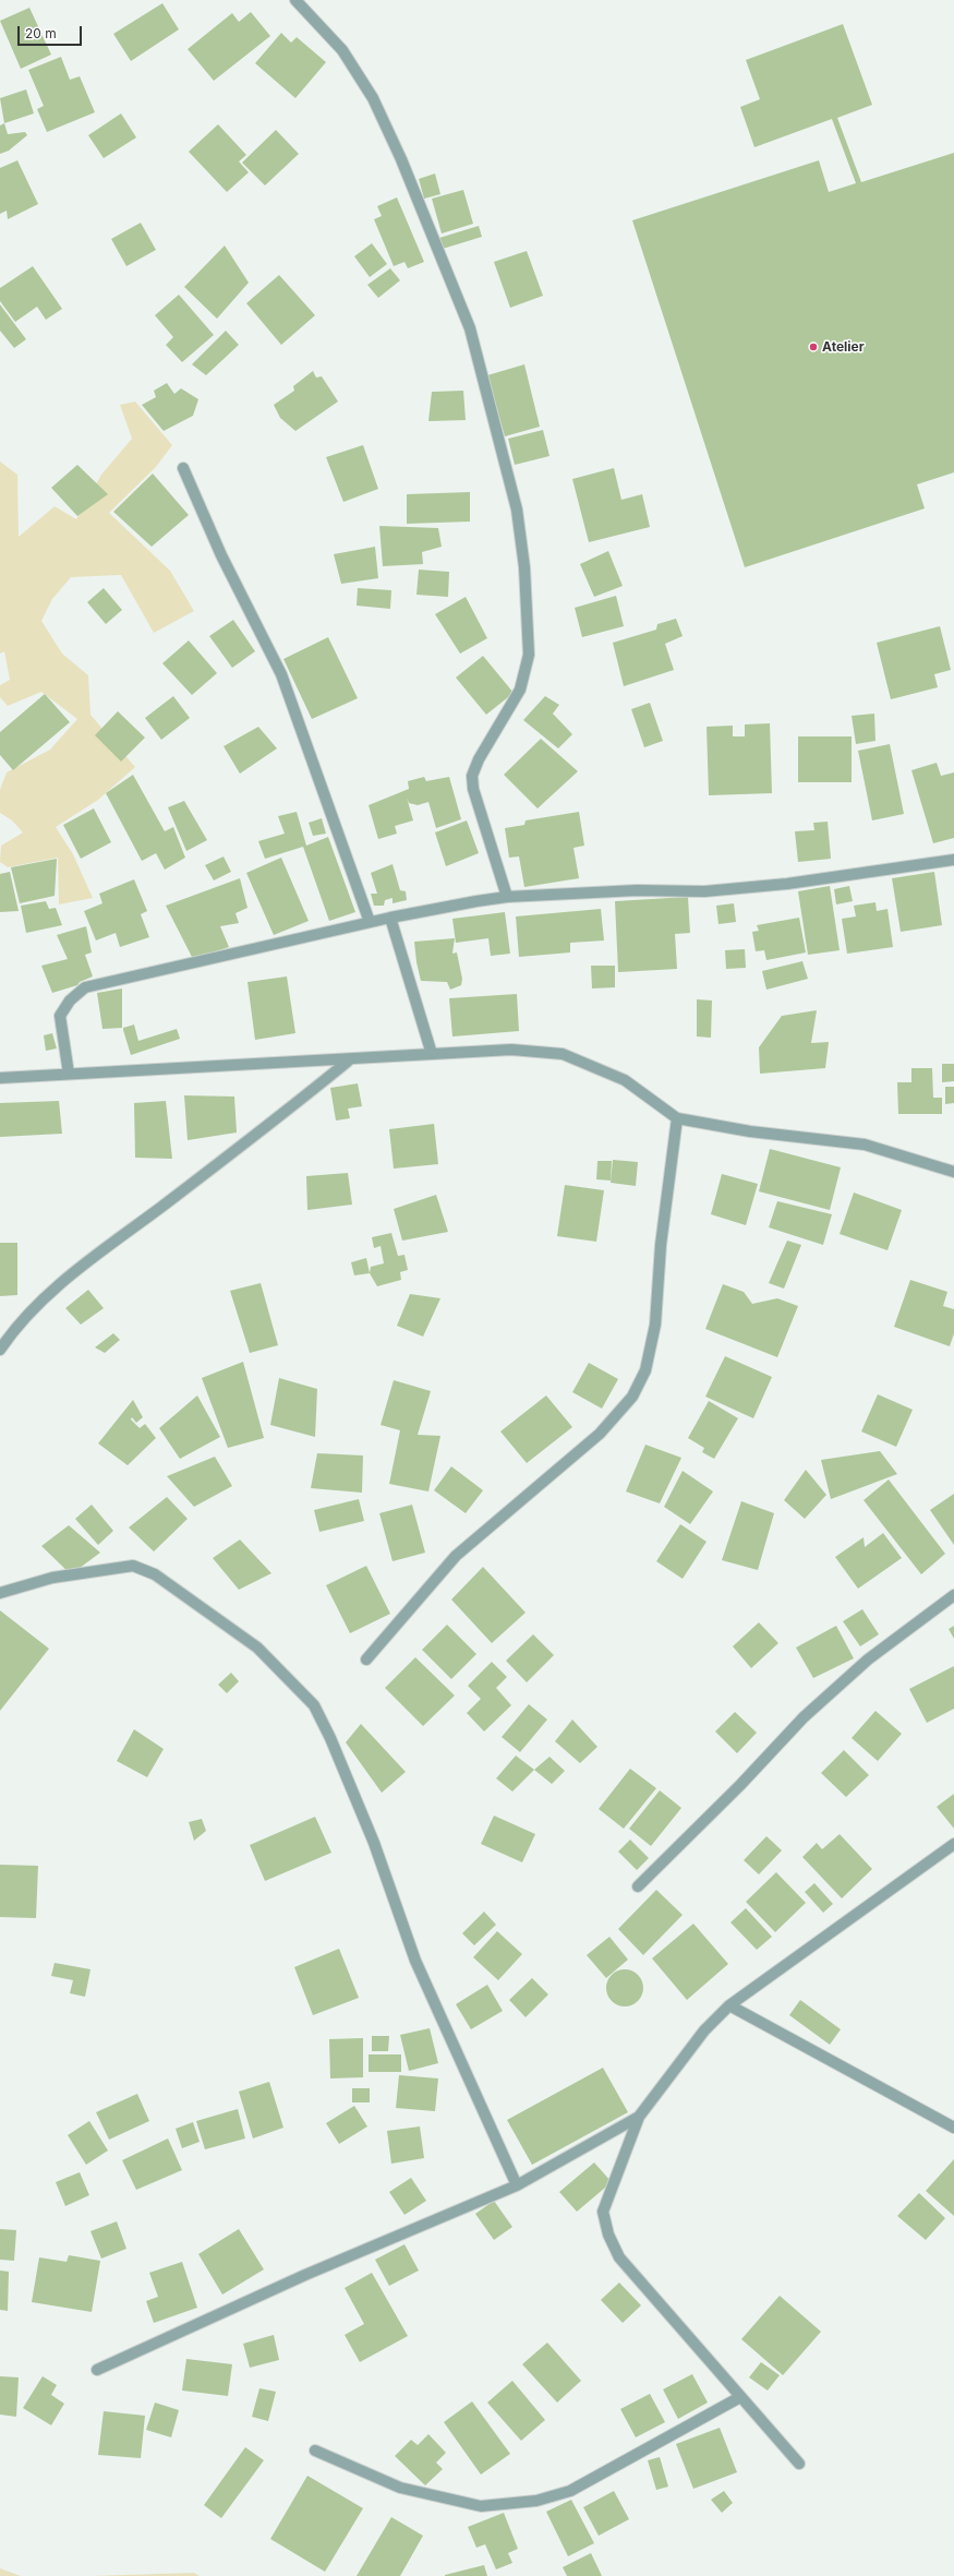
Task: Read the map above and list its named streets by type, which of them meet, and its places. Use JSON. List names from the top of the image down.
{
  "places": ["Atelier"],
  "scale_bar": "20 m"
}
